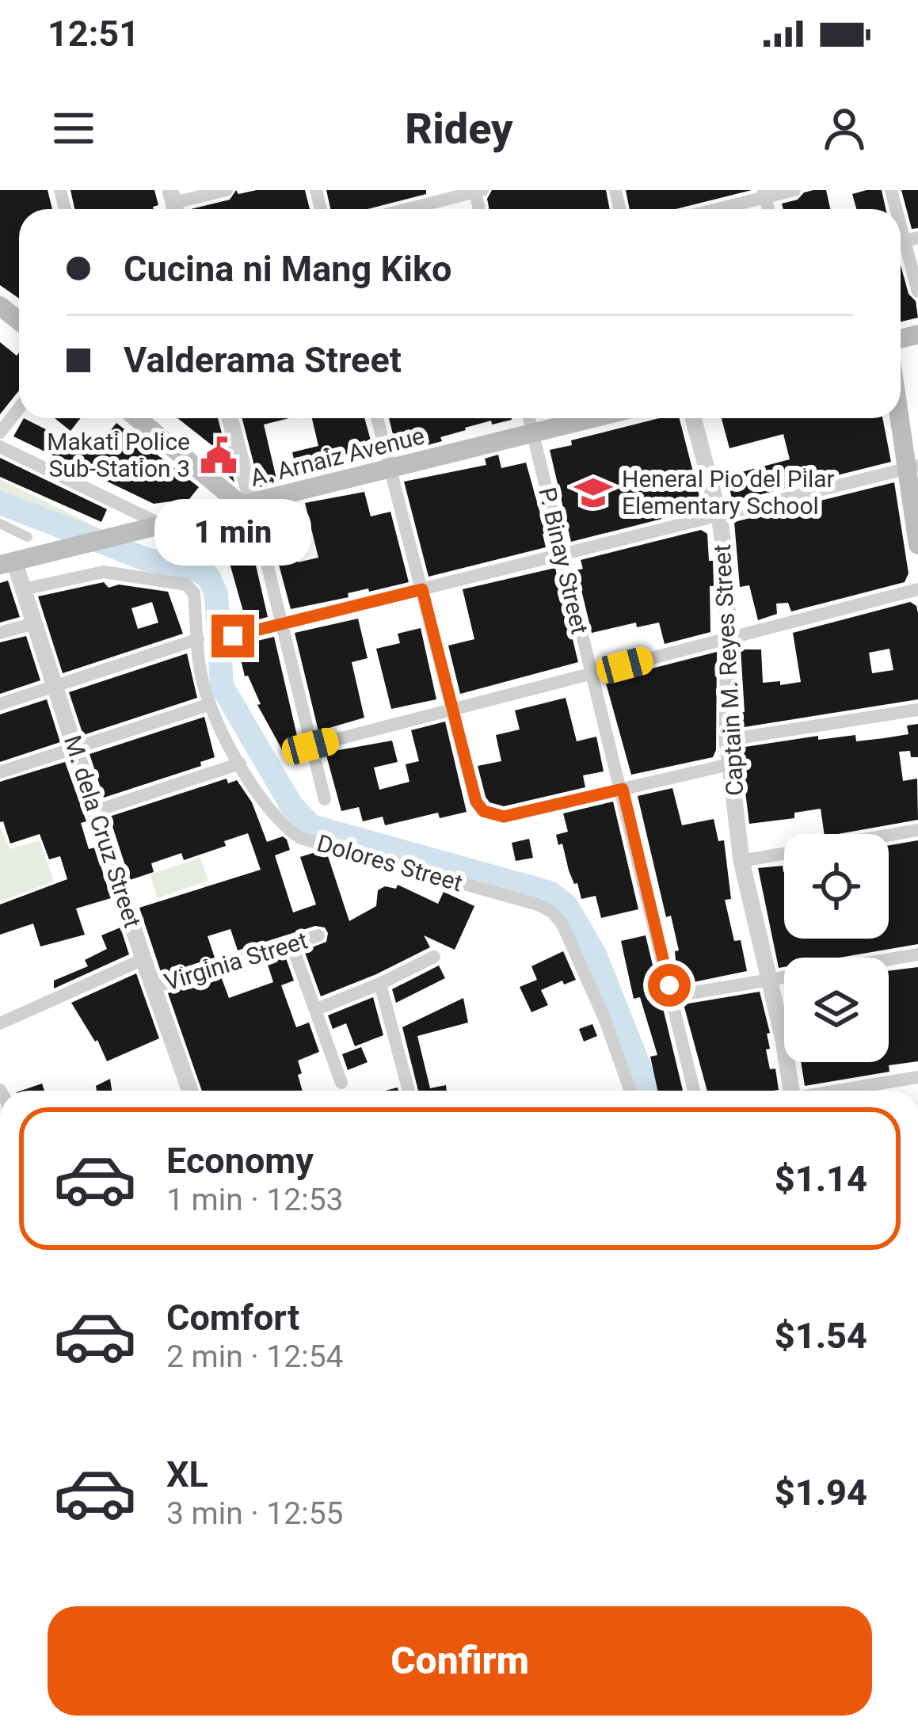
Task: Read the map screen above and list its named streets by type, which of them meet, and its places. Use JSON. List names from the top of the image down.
{
  "streets": {
    "main road": ["A. Arnaiz Avenue"],
    "street": [
      "P. Binay Street",
      "Captain M. Reyes Street",
      "M. dela Cruz Street",
      "Dolores Street",
      "Virginia Street"
    ]
  },
  "crossings": [
    ["A. Arnaiz Avenue", "P. Binay Street"],
    ["A. Arnaiz Avenue", "M. dela Cruz Street"],
    ["M. dela Cruz Street", "Dolores Street"],
    ["M. dela Cruz Street", "Virginia Street"]
  ],
  "places": {
    "public building": ["Makati Police Sub-Station 3"],
    "school or university": ["Heneral Pio del Pilar Elementary School"]
  },
  "page": {
    "status": "12:51",
    "header": "Ridey",
    "banner": ["Cucina ni Mang Kiko", "Valderama Street"],
    "bubble": "1 min",
    "list": [
      {
        "name": "Economy",
        "note": "1 min · 12:53",
        "value": "$1.14"
      },
      {
        "name": "Comfort",
        "note": "2 min · 12:54",
        "value": "$1.54"
      },
      {
        "name": "XL",
        "note": "3 min · 12:55",
        "value": "$1.94"
      }
    ],
    "buttons": "Confirm"
  }
}
